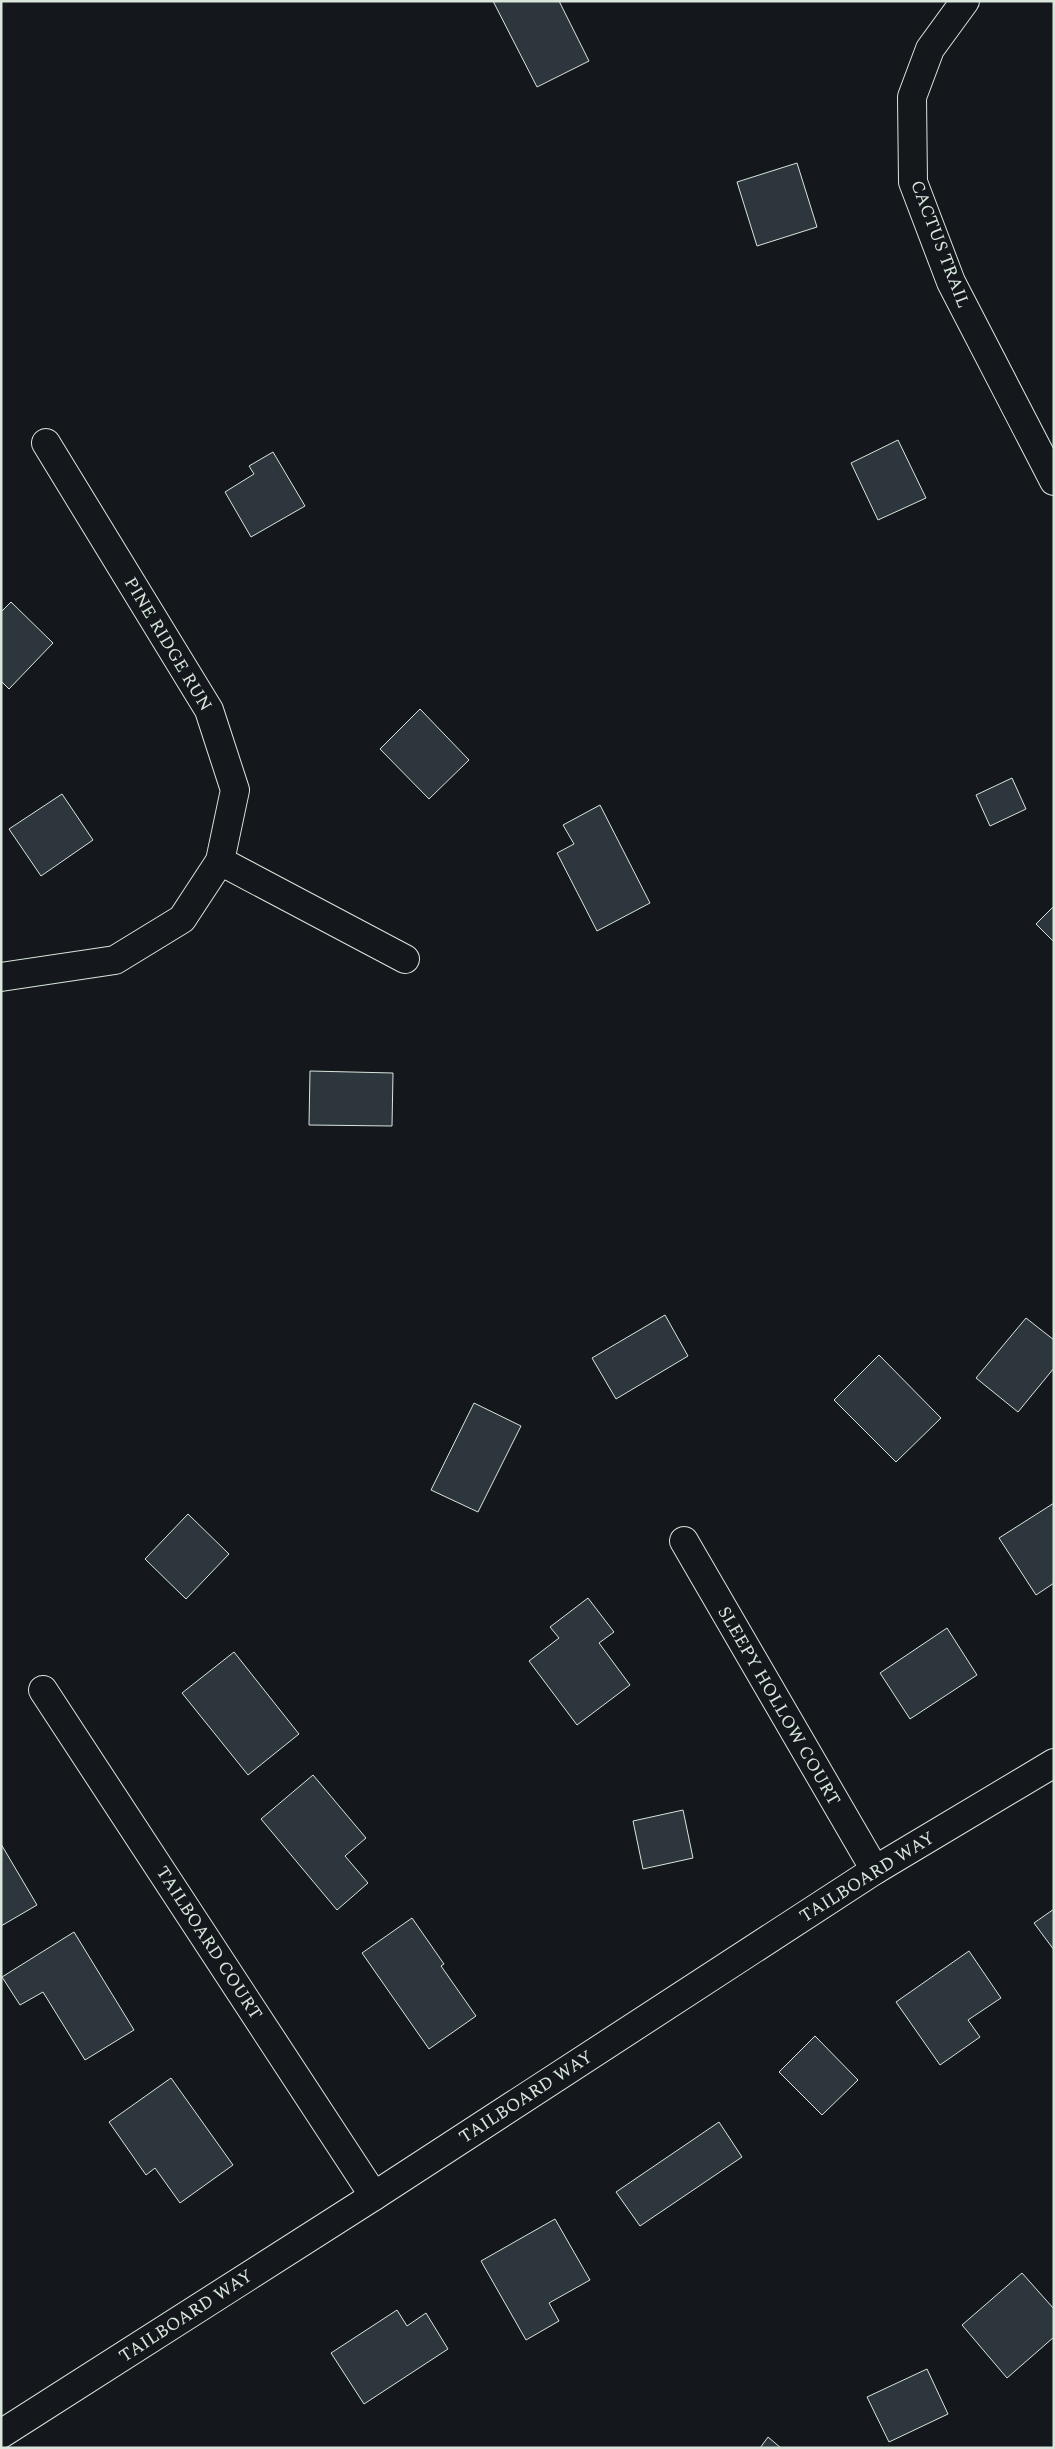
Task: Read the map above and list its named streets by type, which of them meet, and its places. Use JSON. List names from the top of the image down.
{
  "streets": {
    "street": [
      "CACTUS TRAIL",
      "PINE RIDGE RUN",
      "SLEEPY HOLLOW COURT",
      "TAILBOARD WAY",
      "TAILBOARD COURT"
    ]
  },
  "crossings": [
    ["SLEEPY HOLLOW COURT", "TAILBOARD WAY"],
    ["TAILBOARD WAY", "TAILBOARD COURT"]
  ]
}
